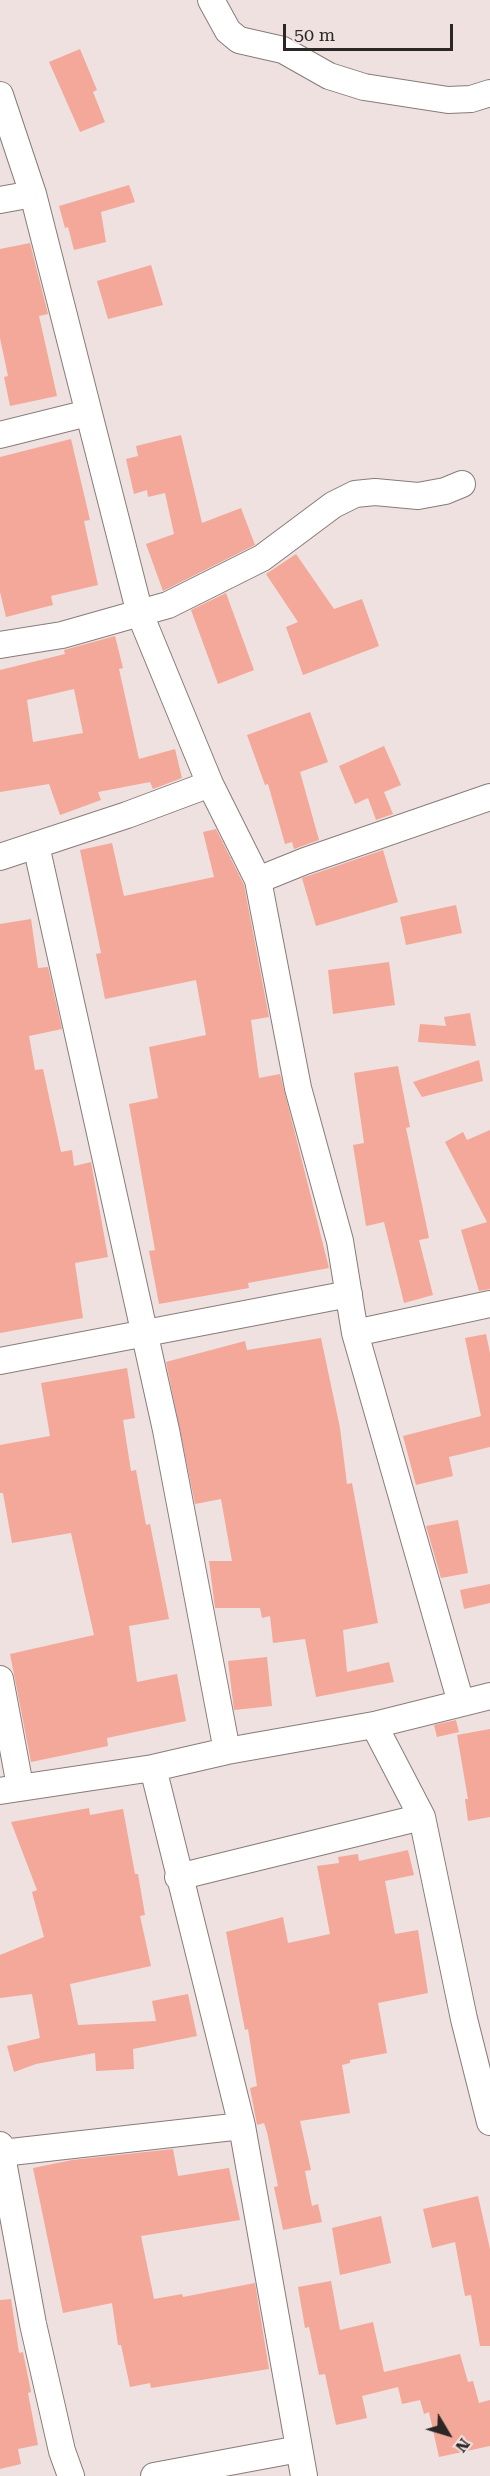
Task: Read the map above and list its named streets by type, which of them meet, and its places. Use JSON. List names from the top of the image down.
{
  "scale_bar": "50 m",
  "north": "bottom right"
}
